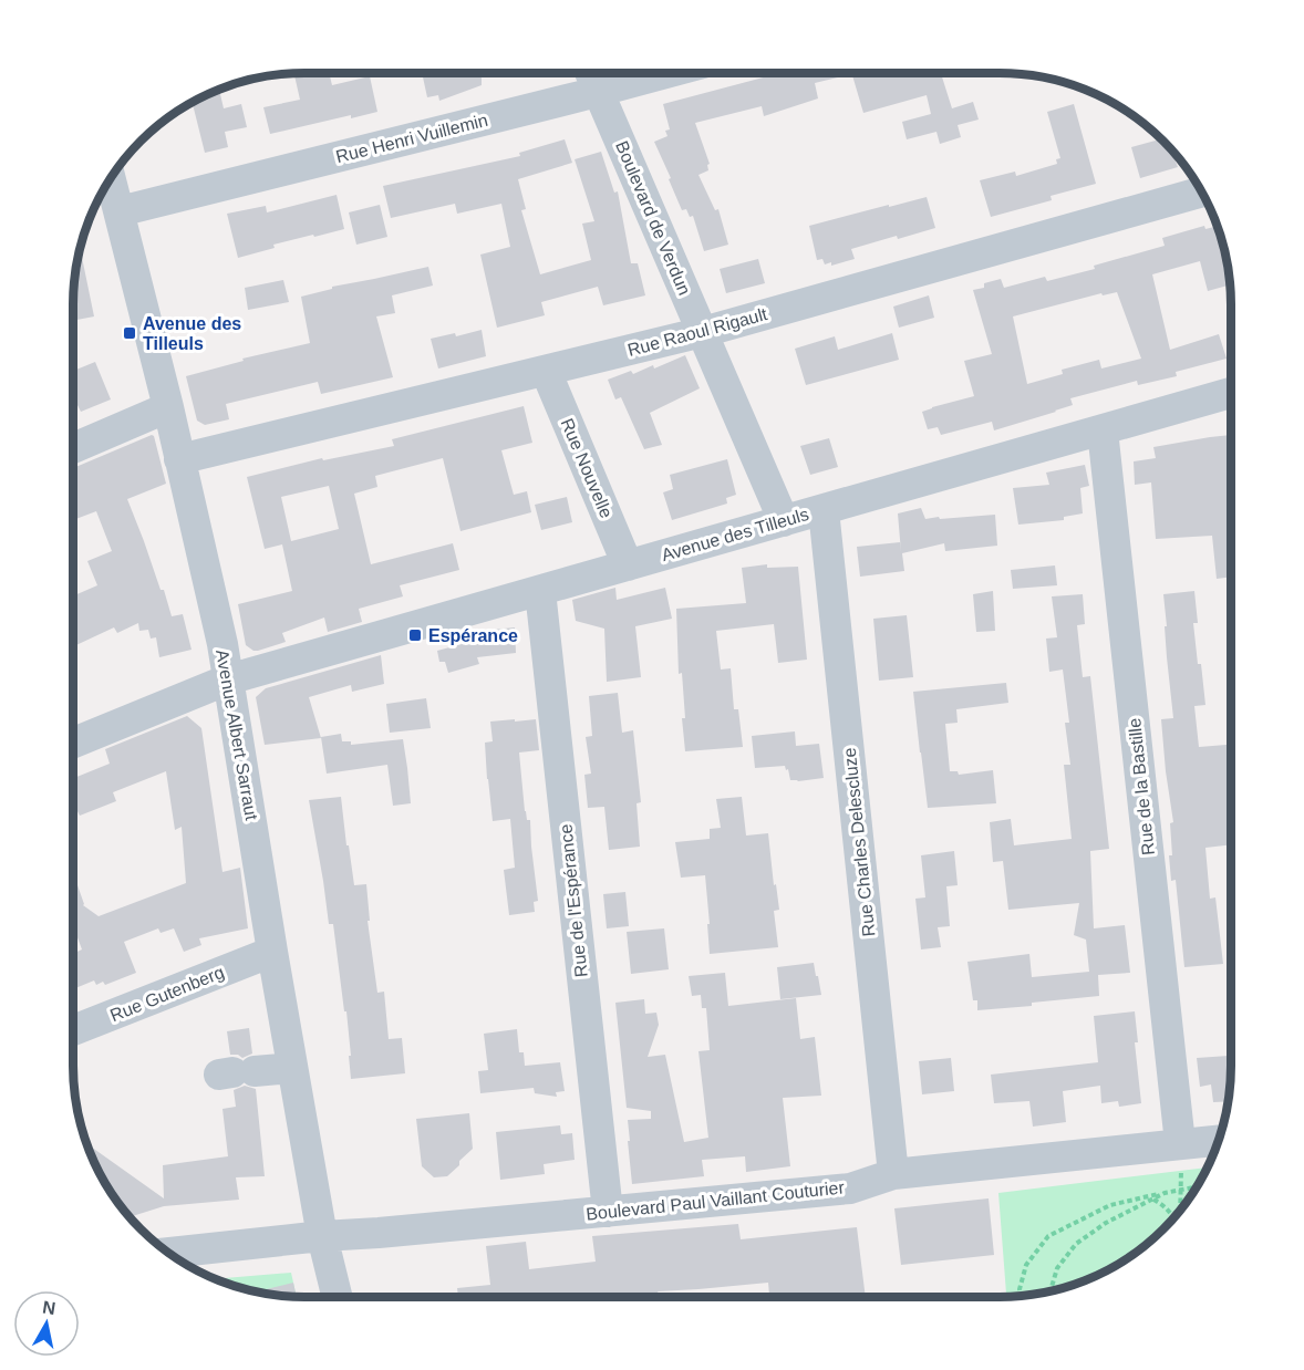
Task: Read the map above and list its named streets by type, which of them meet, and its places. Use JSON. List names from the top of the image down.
{
  "streets": {
    "street": [
      "Rue Henri Vuillemin",
      "Boulevard de Verdun",
      "Rue Raoul Rigault",
      "Rue Nouvelle",
      "Avenue des Tilleuls",
      "Avenue Albert Sarraut",
      "Rue de la Bastille",
      "Rue Charles Delescluze",
      "Rue de l'Espérance",
      "Rue Gutenberg",
      "Boulevard Paul Vaillant Couturier"
    ]
  },
  "crossings": [
    ["Rue Henri Vuillemin", "Boulevard de Verdun"],
    ["Rue Henri Vuillemin", "Avenue Albert Sarraut"],
    ["Boulevard de Verdun", "Rue Raoul Rigault"],
    ["Boulevard de Verdun", "Avenue des Tilleuls"],
    ["Rue Raoul Rigault", "Rue Nouvelle"],
    ["Rue Raoul Rigault", "Avenue Albert Sarraut"],
    ["Rue Nouvelle", "Avenue des Tilleuls"],
    ["Avenue des Tilleuls", "Avenue Albert Sarraut"],
    ["Avenue des Tilleuls", "Rue de la Bastille"],
    ["Avenue des Tilleuls", "Rue Charles Delescluze"],
    ["Avenue des Tilleuls", "Rue de l'Espérance"],
    ["Avenue Albert Sarraut", "Rue Gutenberg"],
    ["Avenue Albert Sarraut", "Boulevard Paul Vaillant Couturier"],
    ["Rue de la Bastille", "Boulevard Paul Vaillant Couturier"],
    ["Rue Charles Delescluze", "Boulevard Paul Vaillant Couturier"],
    ["Rue de l'Espérance", "Boulevard Paul Vaillant Couturier"]
  ],
  "places": {
    "transit": ["Avenue des Tilleuls", "Espérance"]
  },
  "north": "top"
}
